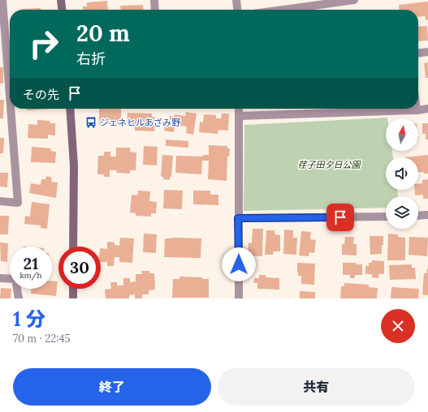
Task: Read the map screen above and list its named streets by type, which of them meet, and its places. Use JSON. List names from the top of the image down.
{
  "parks": ["荏子田夕日公園"],
  "places": {
    "bus stop": ["ジェネヒルあざみ野"]
  },
  "north": "top",
  "page": {
    "turn": ["20 m", "右折"],
    "then": "その先",
    "speed": "21 km/h",
    "limit": "30",
    "heading": ["1 分", "70 m · 22:45"],
    "buttons": ["終了", "共有"]
  }
}
